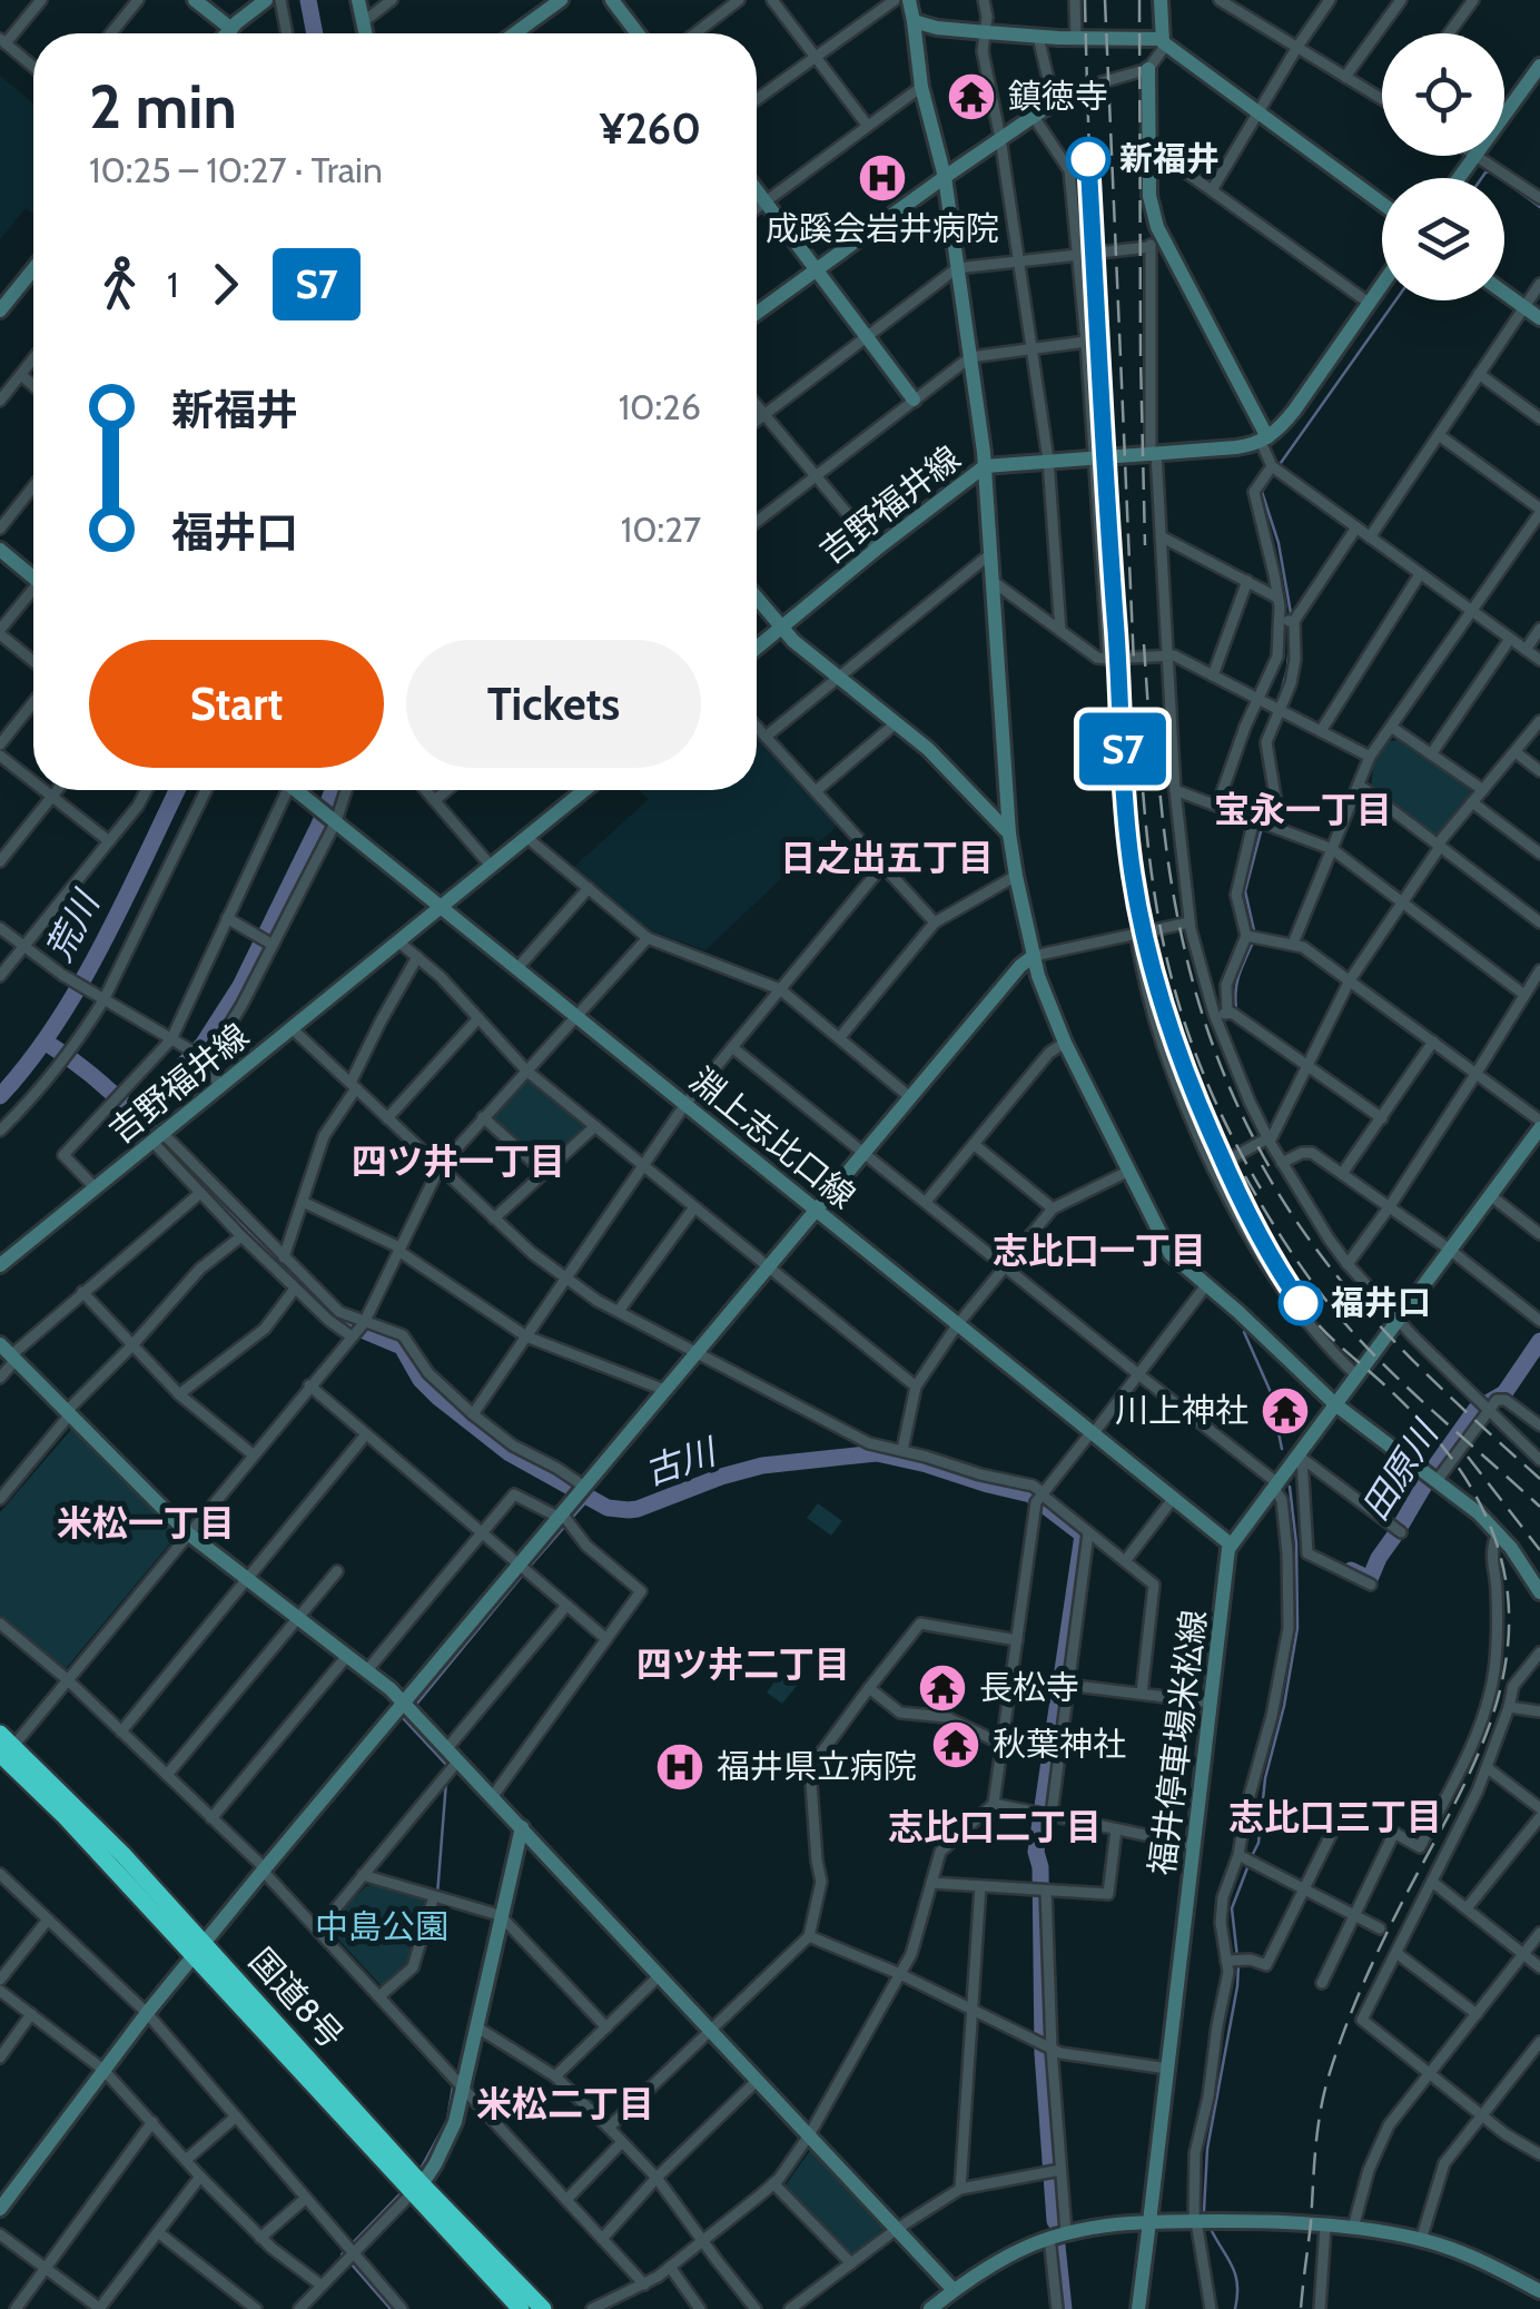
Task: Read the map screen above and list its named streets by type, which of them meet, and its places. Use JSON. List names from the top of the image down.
{
  "streets": {
    "highway": ["国道8号"],
    "street": ["吉野福井線", "淵上志比口線", "福井停車場米松線"]
  },
  "crossings": [
    ["吉野福井線", "淵上志比口線"],
    ["淵上志比口線", "福井停車場米松線"]
  ],
  "districts": [
    "宝永一丁目",
    "日之出五丁目",
    "四ツ井一丁目",
    "志比口一丁目",
    "米松一丁目",
    "四ツ井二丁目",
    "志比口三丁目",
    "志比口二丁目",
    "米松二丁目"
  ],
  "water": ["荒川", "古川", "田原川"],
  "parks": ["中島公園"],
  "places": {
    "temple": [
      "鎮徳寺",
      "川上神社",
      "長松寺",
      "秋葉神社"
    ],
    "other": ["新福井", "福井口"],
    "hospital": ["成蹊会岩井病院", "福井県立病院"]
  },
  "page": {
    "on_map": "S7",
    "heading": ["2 min", "10:25 – 10:27 · Train", "¥260"],
    "legs": ["1", "S7"],
    "list": [
      {
        "name": "新福井",
        "value": "10:26"
      },
      {
        "name": "福井口",
        "value": "10:27"
      }
    ],
    "buttons": ["Start", "Tickets"]
  }
}
